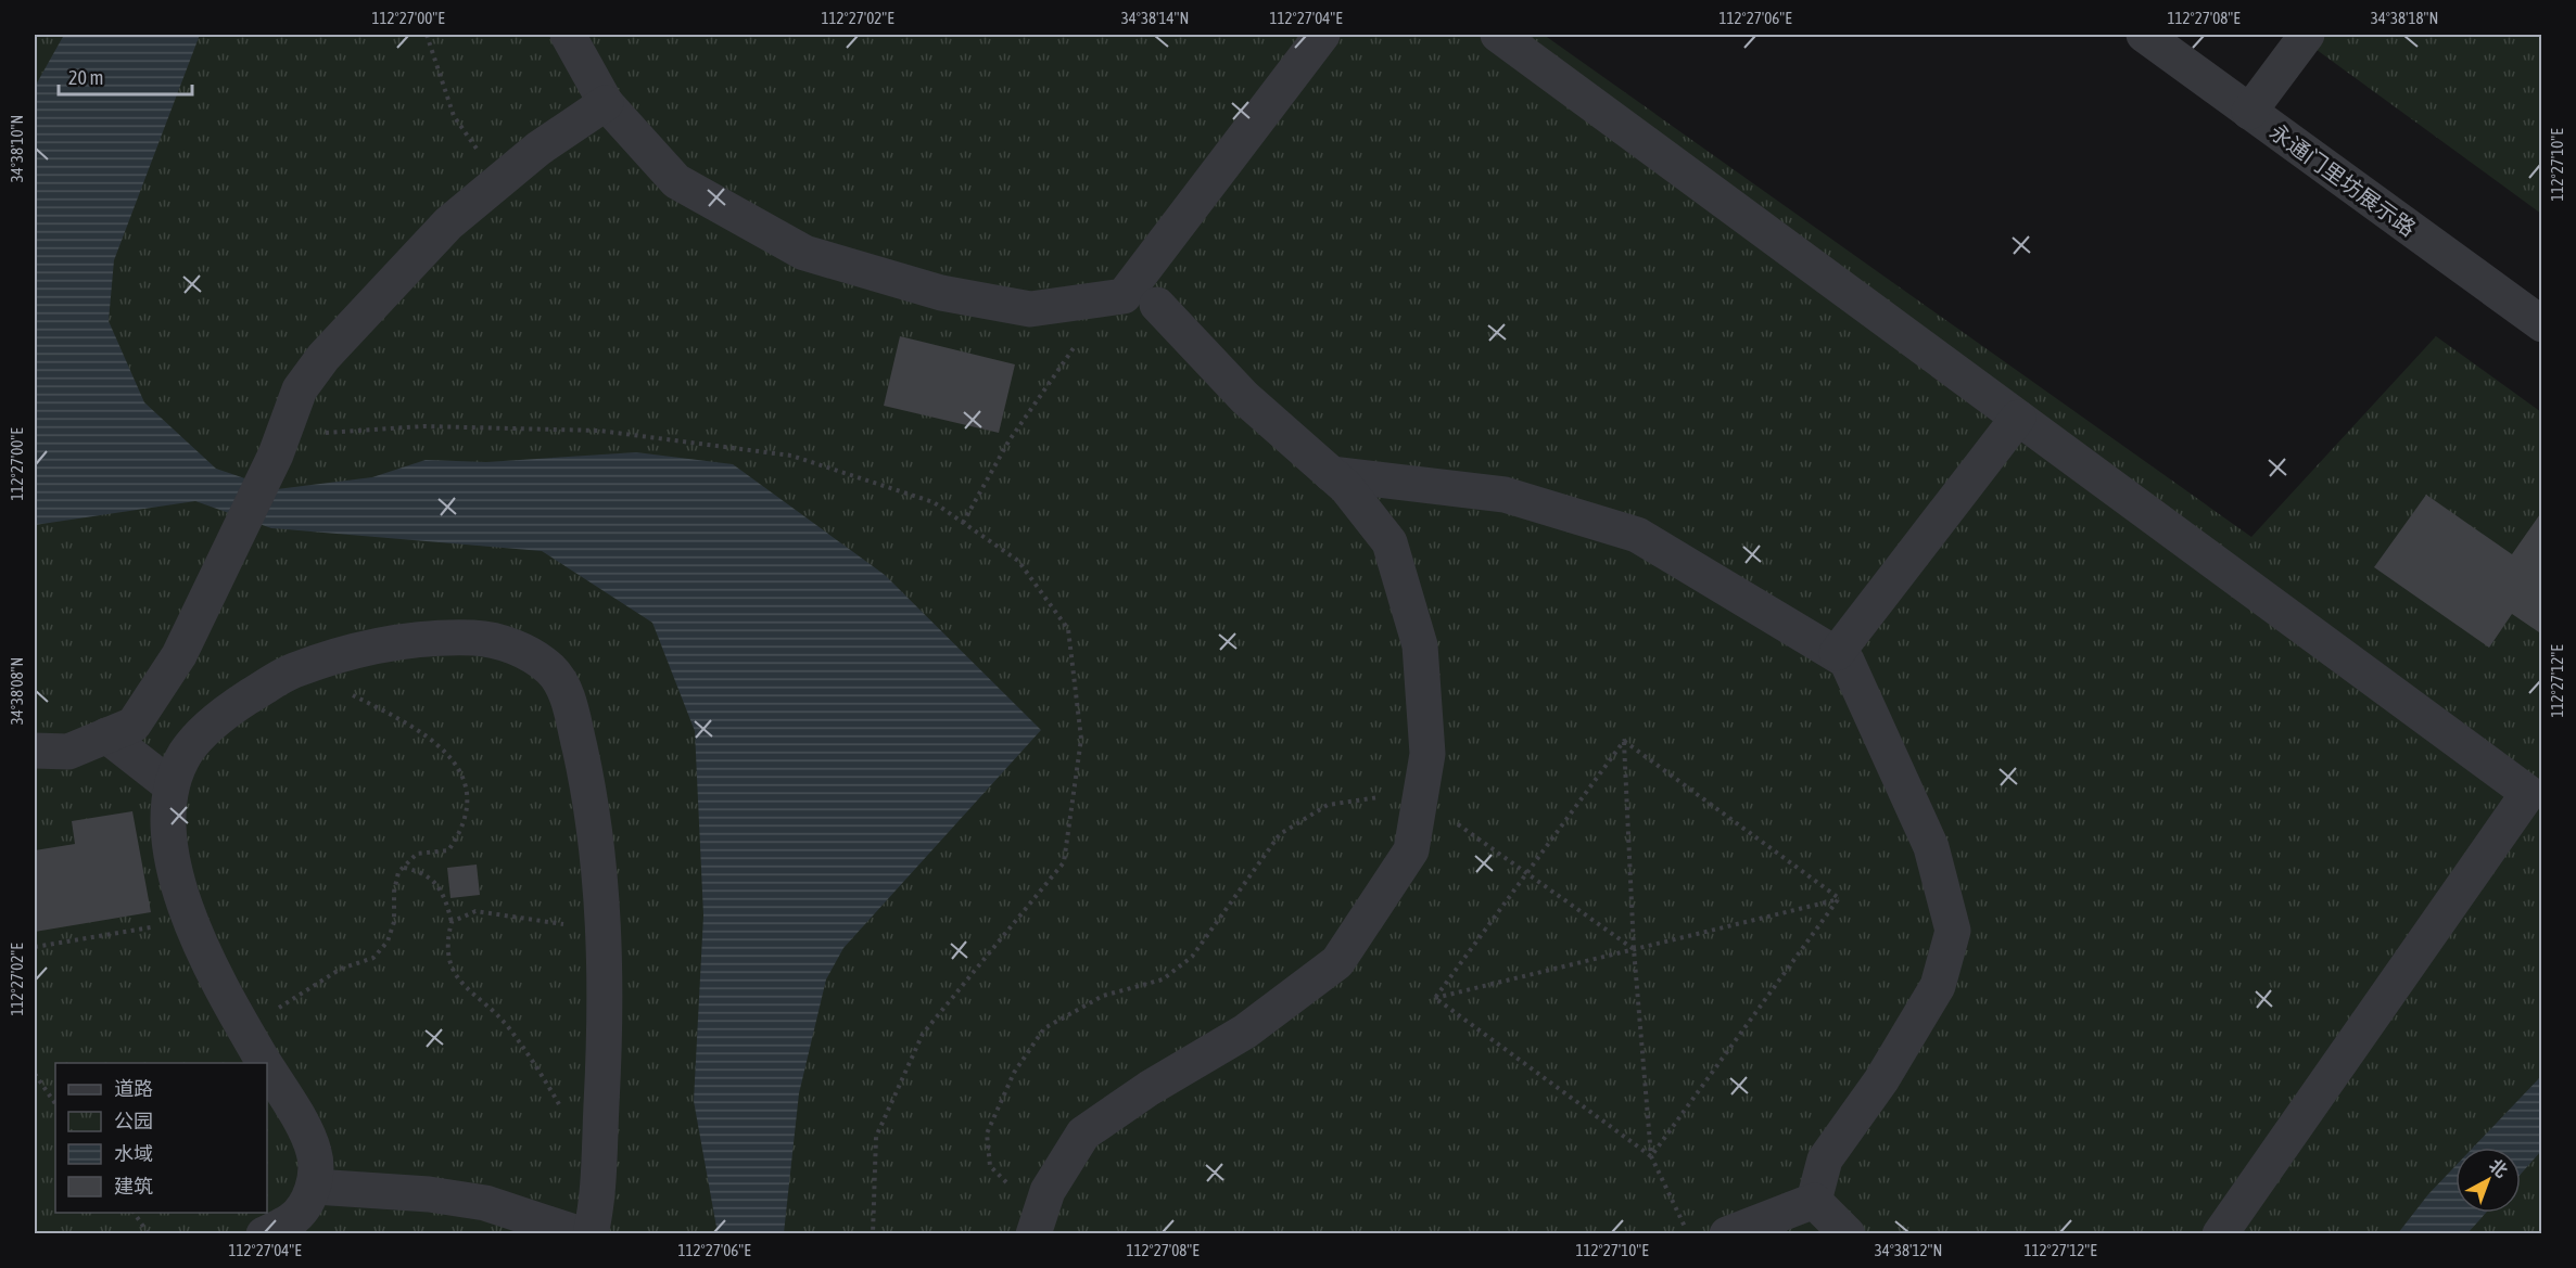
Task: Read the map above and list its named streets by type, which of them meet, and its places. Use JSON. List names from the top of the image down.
{
  "streets": {
    "street": ["永通门里坊展示路"]
  },
  "legend": [
    "道路",
    "公园",
    "水域",
    "建筑"
  ],
  "scale_bar": "20 m",
  "north": "top right",
  "coordinates": [
    "112°27'00\"E",
    "112°27'02\"E",
    "34°38'14\"N",
    "112°27'04\"E",
    "112°27'06\"E",
    "112°27'08\"E",
    "34°38'18\"N",
    "34°38'10\"N",
    "112°27'10\"E",
    "112°27'12\"E",
    "34°38'08\"N",
    "34°38'12\"N"
  ]
}
